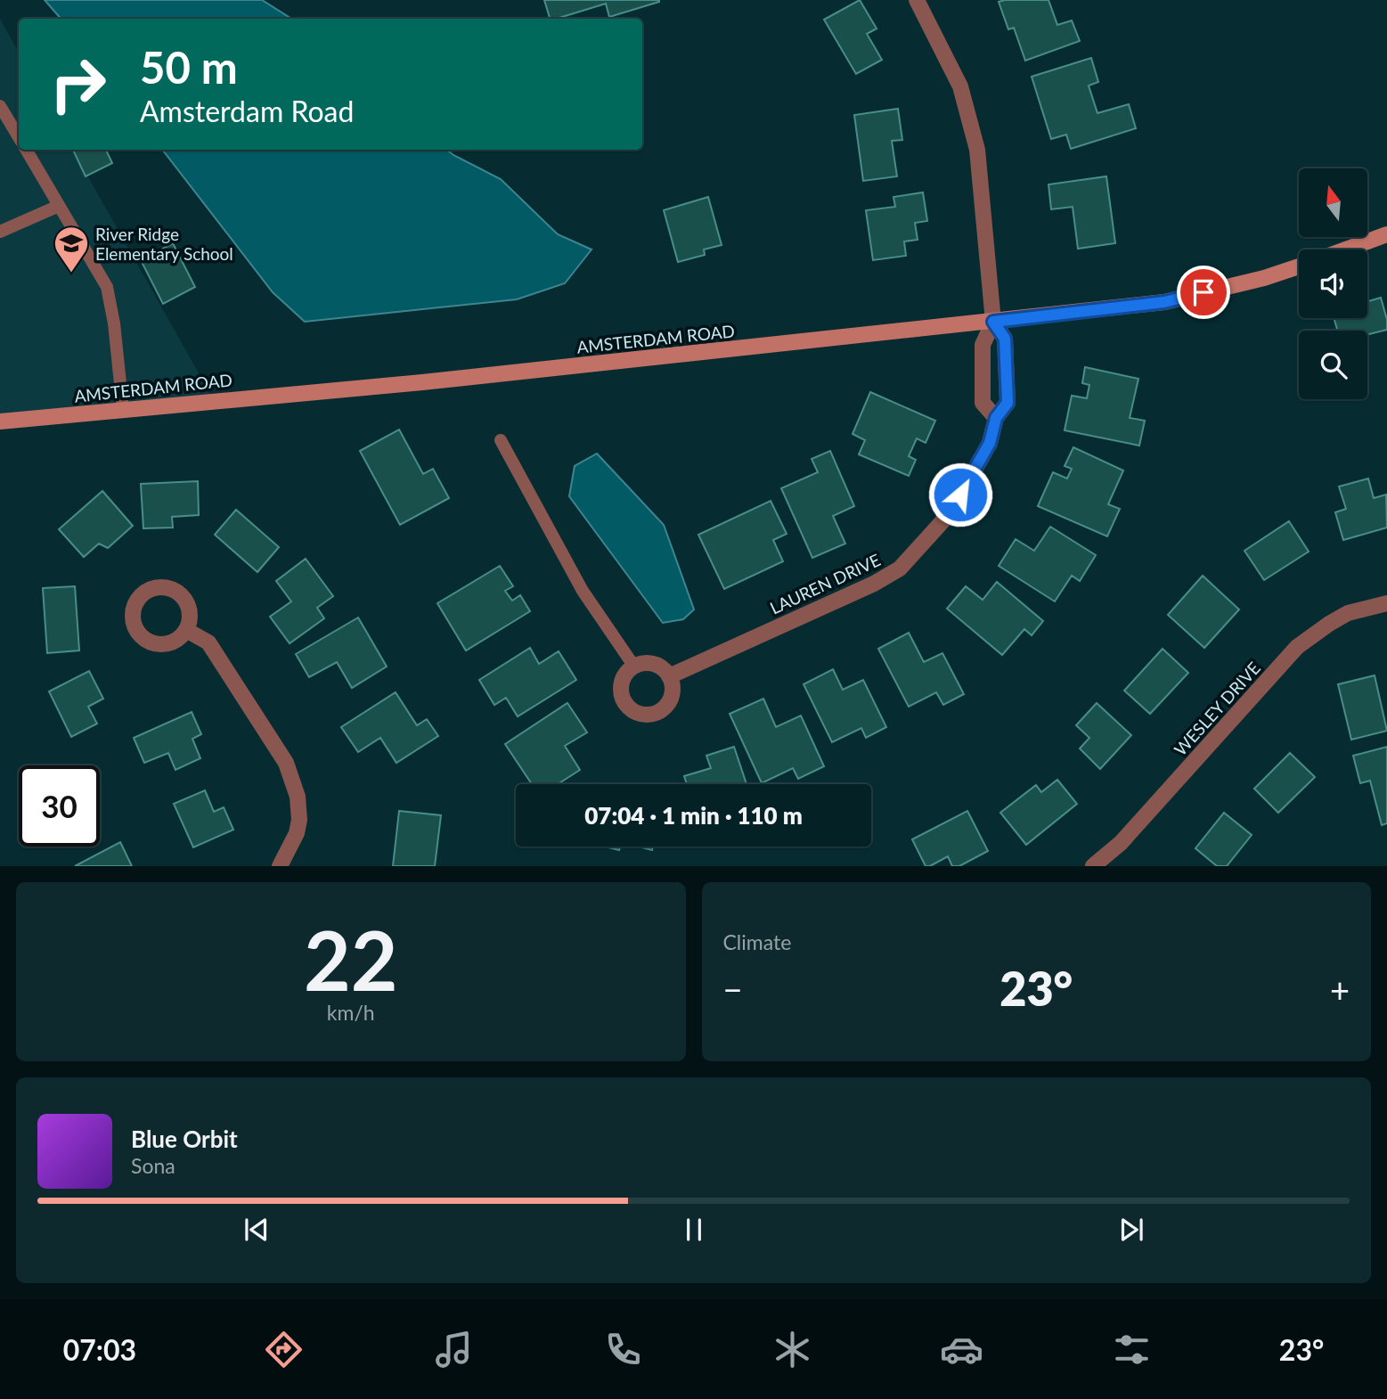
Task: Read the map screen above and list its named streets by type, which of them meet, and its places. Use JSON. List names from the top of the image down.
{
  "streets": {
    "main road": ["AMSTERDAM ROAD"],
    "street": ["LAUREN DRIVE", "WESLEY DRIVE"]
  },
  "crossings": [
    ["AMSTERDAM ROAD", "LAUREN DRIVE"]
  ],
  "places": {
    "school or university": ["River Ridge Elementary School"]
  },
  "north": "top",
  "page": {
    "turn": ["50 m", "Amsterdam Road"],
    "limit": "30",
    "trip": "07:04 · 1 min · 110 m",
    "tile": [
      ["22", "km/h"],
      "Climate"
    ],
    "heat": ["−", "23°", "+"],
    "song": ["Blue Orbit", "Sona"],
    "tabs": ["07:03", "23°"]
  }
}
